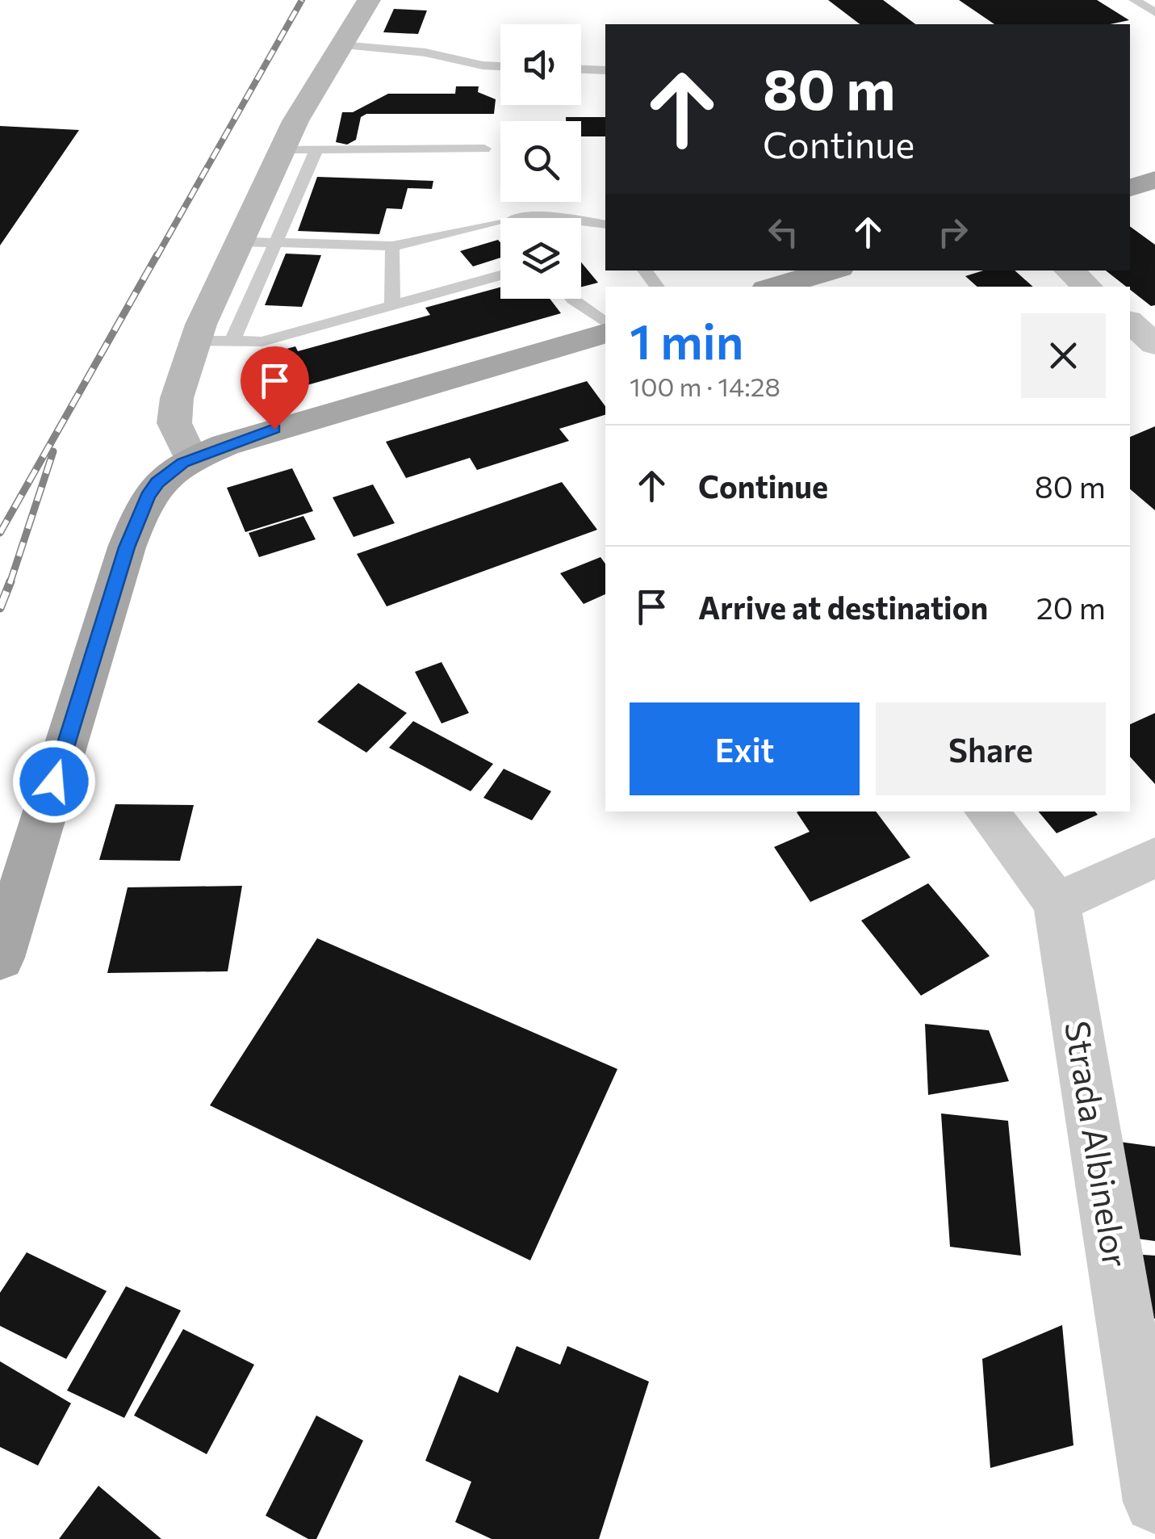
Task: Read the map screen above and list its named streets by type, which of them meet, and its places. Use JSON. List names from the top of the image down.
{
  "streets": {
    "street": ["Strada Albinelor"]
  },
  "page": {
    "turn": ["80 m", "Continue"],
    "heading": ["1 min", "100 m · 14:28"],
    "list": [
      {
        "name": "Continue",
        "value": "80 m"
      },
      {
        "name": "Arrive at destination",
        "value": "20 m"
      }
    ],
    "buttons": ["Exit", "Share"]
  }
}
